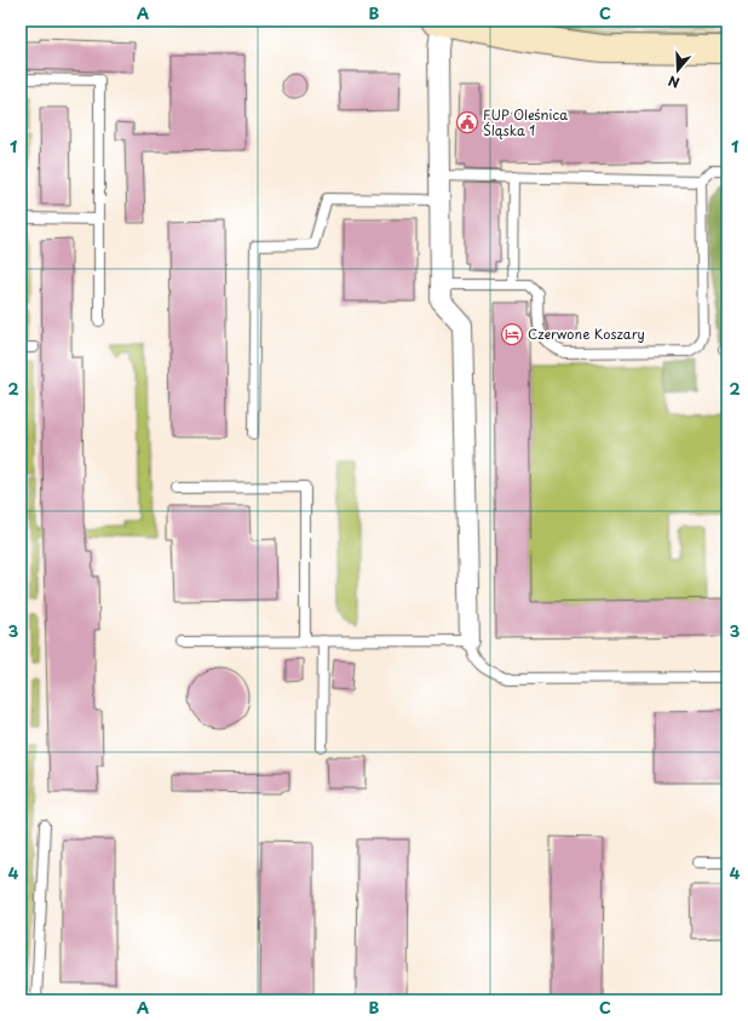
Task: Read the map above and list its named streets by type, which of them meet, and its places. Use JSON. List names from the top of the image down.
{
  "places": {
    "public building": ["FUP Oleśnica Śląska 1"],
    "hotel": ["Czerwone Koszary"]
  },
  "north": "bottom",
  "grid": {
    "columns": ["A", "B", "C"],
    "rows": [
      "1",
      "2",
      "3",
      "4"
    ]
  }
}
